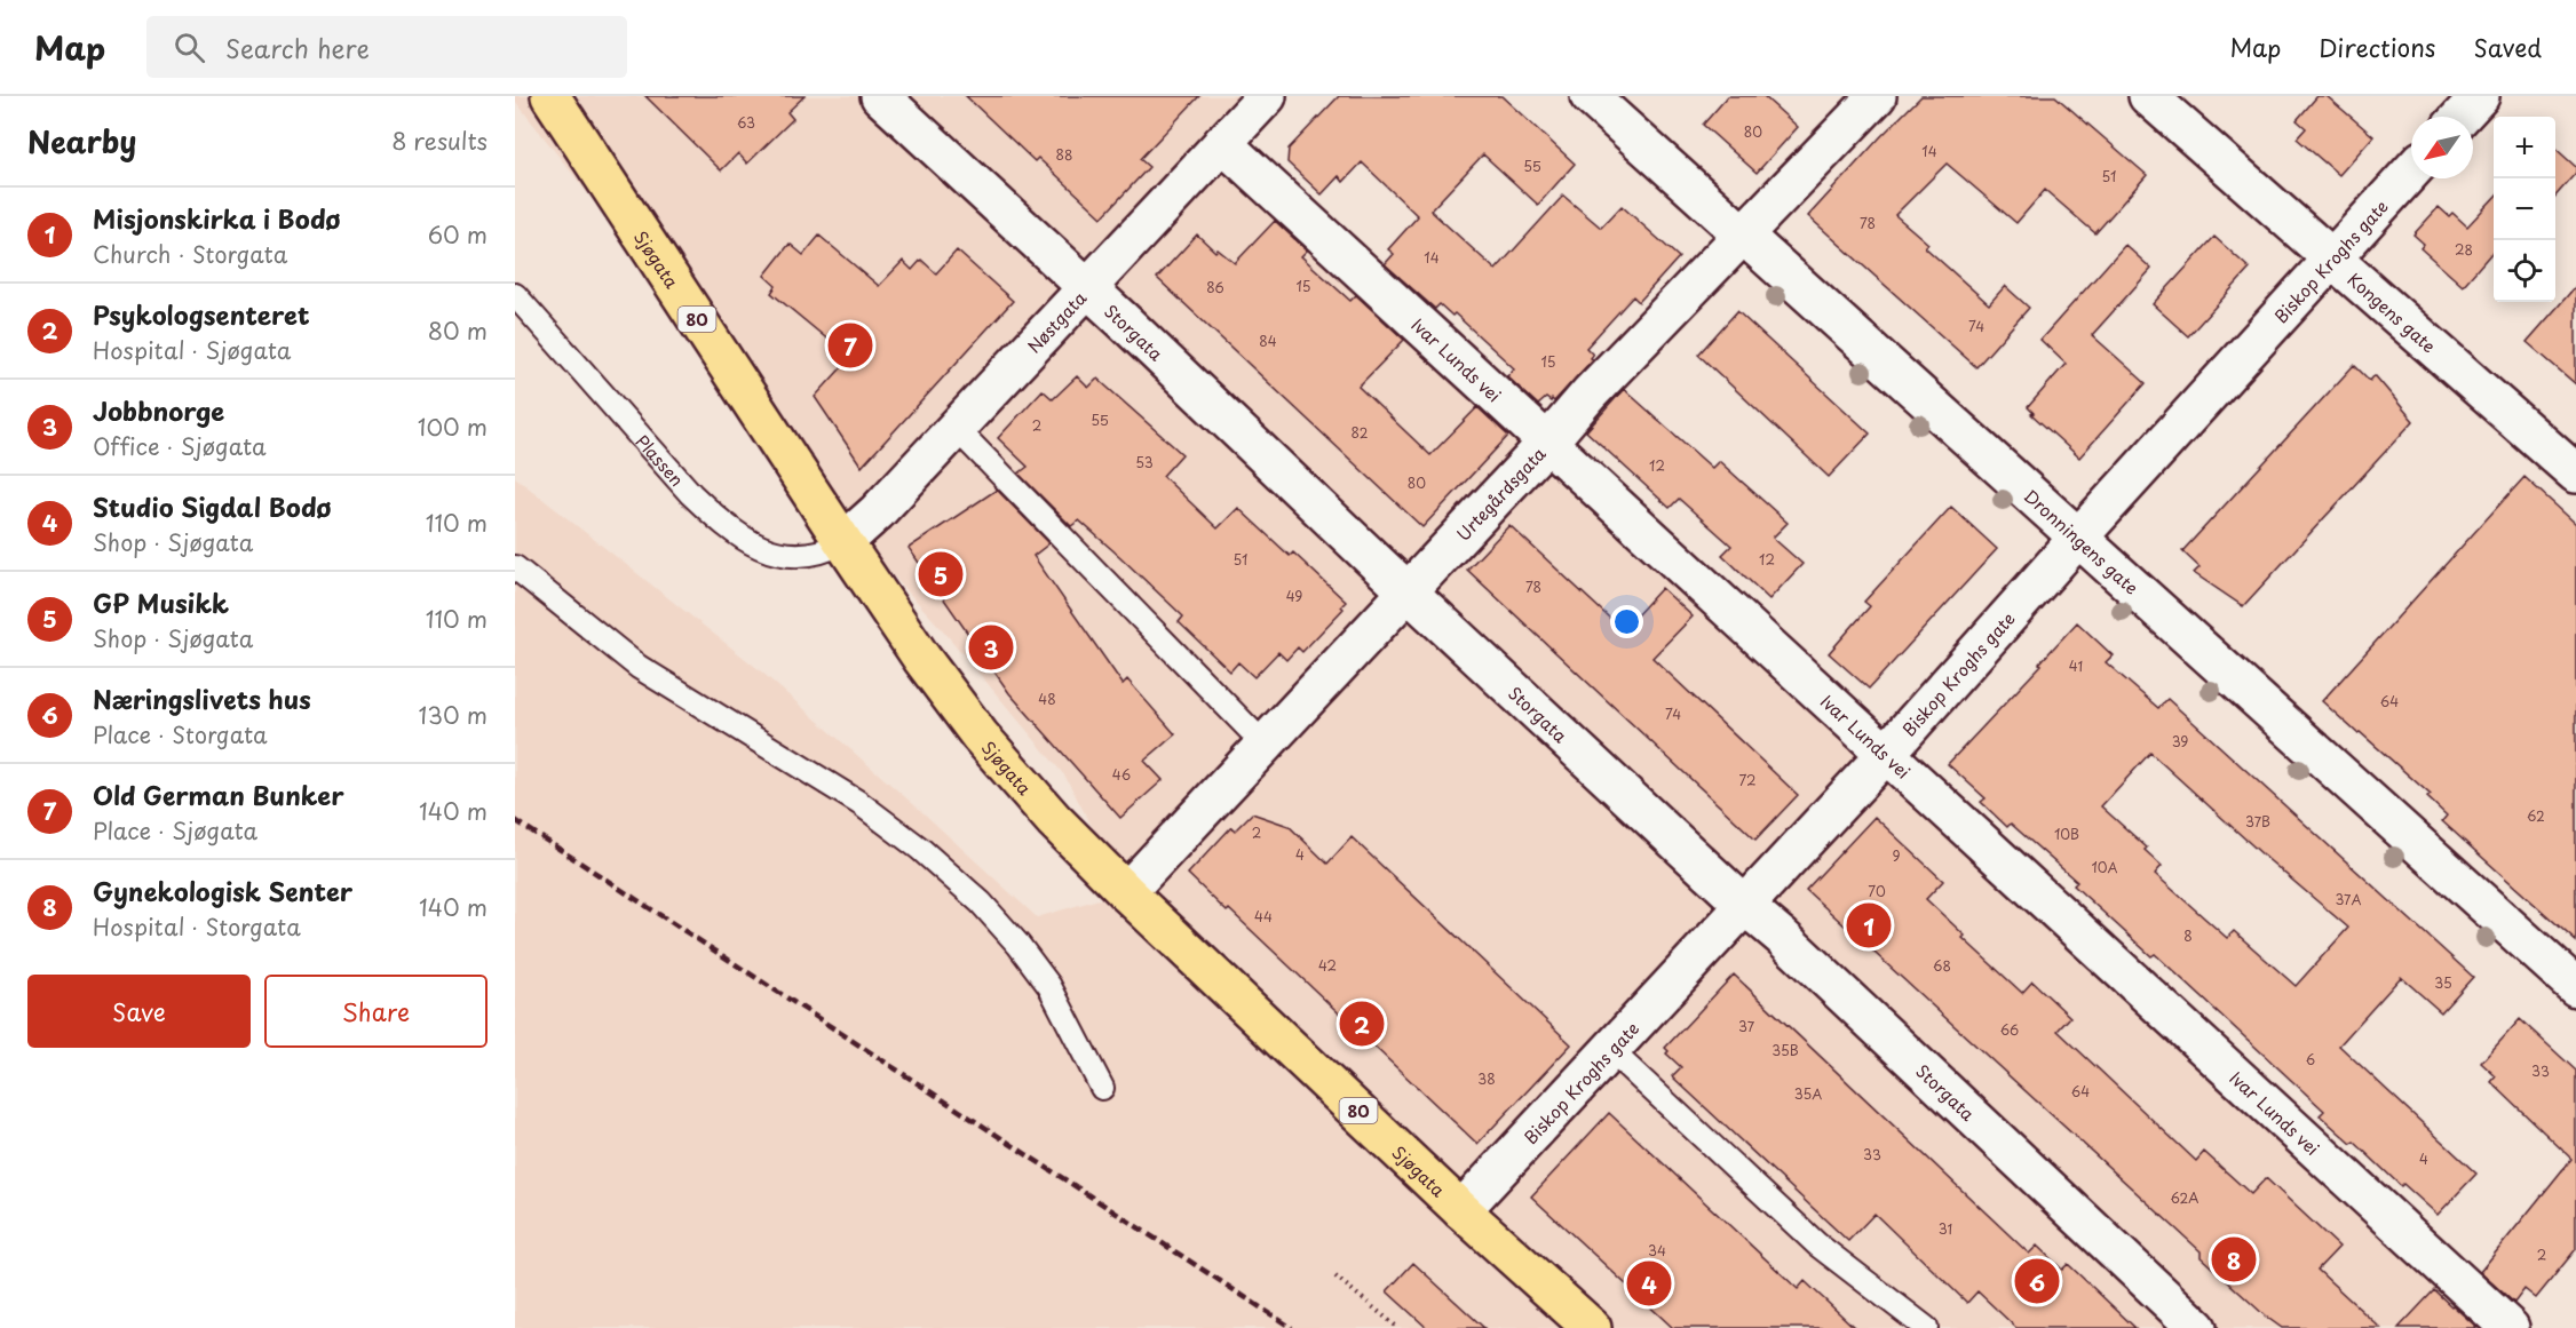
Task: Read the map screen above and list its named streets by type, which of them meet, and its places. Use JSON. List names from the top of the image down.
{
  "streets": {
    "highway": ["Sjøgata", "80"],
    "street": [
      "Biskop Kroghs gate",
      "Kongens gate",
      "Nøstgata",
      "Storgata",
      "Ivar Lunds vei",
      "Urtegårdsgata",
      "Dronningens gate"
    ],
    "lane": ["Plassen"]
  },
  "crossings": [
    ["Sjøgata", "Biskop Kroghs gate"],
    ["Sjøgata", "Nøstgata"],
    ["Sjøgata", "Plassen"],
    ["Sjøgata", "Urtegårdsgata"],
    ["Biskop Kroghs gate", "Kongens gate"],
    ["Biskop Kroghs gate", "Storgata"],
    ["Biskop Kroghs gate", "Ivar Lunds vei"],
    ["Biskop Kroghs gate", "Dronningens gate"],
    ["Nøstgata", "Storgata"],
    ["Nøstgata", "Ivar Lunds vei"],
    ["Nøstgata", "Plassen"],
    ["Storgata", "Urtegårdsgata"],
    ["Ivar Lunds vei", "Urtegårdsgata"],
    ["Urtegårdsgata", "Dronningens gate"]
  ],
  "house_numbers": [
    "63",
    "80",
    "14",
    "88",
    "55",
    "51",
    "78",
    "28",
    "14",
    "15",
    "86",
    "74",
    "84",
    "15",
    "55",
    "2",
    "82",
    "53",
    "12",
    "80",
    "51",
    "12",
    "78",
    "49",
    "41",
    "48",
    "64",
    "74",
    "39",
    "46",
    "72",
    "62",
    "37B",
    "2",
    "10B",
    "4",
    "9",
    "10A",
    "70",
    "37A",
    "44",
    "8",
    "42",
    "68",
    "35",
    "37",
    "66",
    "35B",
    "6",
    "33",
    "38",
    "64",
    "35A",
    "33",
    "4",
    "62A",
    "31",
    "34",
    "2"
  ],
  "north": "bottom left",
  "page": {
    "header": "Map",
    "search": "Search here",
    "nav": ["Map", "Directions", "Saved"],
    "heading": ["Nearby", "8 results"],
    "map_buttons": ["+", "−"],
    "list": [
      {
        "mark": "1",
        "name": "Misjonskirka i Bodø",
        "note": "Church · Storgata",
        "value": "60 m"
      },
      {
        "mark": "2",
        "name": "Psykologsenteret",
        "note": "Hospital · Sjøgata",
        "value": "80 m"
      },
      {
        "mark": "3",
        "name": "Jobbnorge",
        "note": "Office · Sjøgata",
        "value": "100 m"
      },
      {
        "mark": "4",
        "name": "Studio Sigdal Bodø",
        "note": "Shop · Sjøgata",
        "value": "110 m"
      },
      {
        "mark": "5",
        "name": "GP Musikk",
        "note": "Shop · Sjøgata",
        "value": "110 m"
      },
      {
        "mark": "6",
        "name": "Næringslivets hus",
        "note": "Place · Storgata",
        "value": "130 m"
      },
      {
        "mark": "7",
        "name": "Old German Bunker",
        "note": "Place · Sjøgata",
        "value": "140 m"
      },
      {
        "mark": "8",
        "name": "Gynekologisk Senter",
        "note": "Hospital · Storgata",
        "value": "140 m"
      }
    ],
    "pins": [
      "7",
      "5",
      "3",
      "1",
      "2",
      "8",
      "6",
      "4"
    ],
    "buttons": ["Save", "Share"]
  }
}
